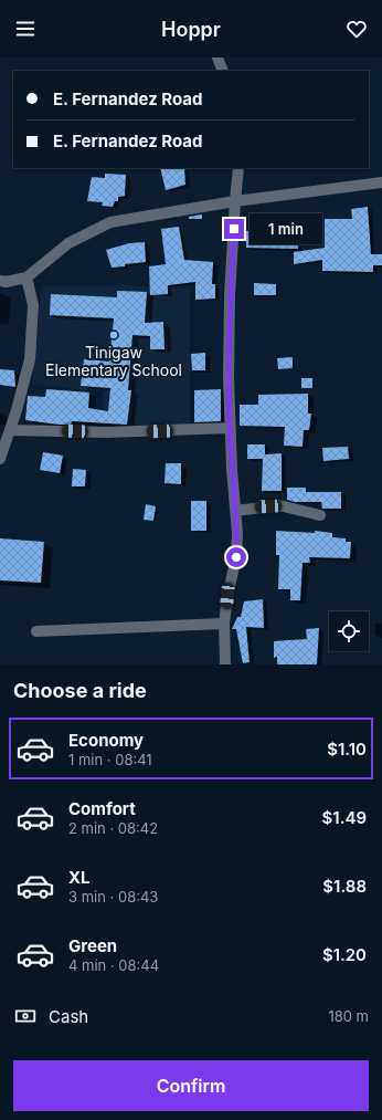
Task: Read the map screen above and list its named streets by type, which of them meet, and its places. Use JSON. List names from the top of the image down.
{
  "places": ["Tinigaw Elementary School"],
  "page": {
    "header": "Hoppr",
    "banner": ["E. Fernandez Road", "E. Fernandez Road"],
    "bubble": "1 min",
    "heading": "Choose a ride",
    "list": [
      {
        "name": "Economy",
        "note": "1 min · 08:41",
        "value": "$1.10"
      },
      {
        "name": "Comfort",
        "note": "2 min · 08:42",
        "value": "$1.49"
      },
      {
        "name": "XL",
        "note": "3 min · 08:43",
        "value": "$1.88"
      },
      {
        "name": "Green",
        "note": "4 min · 08:44",
        "value": "$1.20"
      }
    ],
    "pay": ["Cash", "180 m"],
    "buttons": "Confirm"
  }
}
